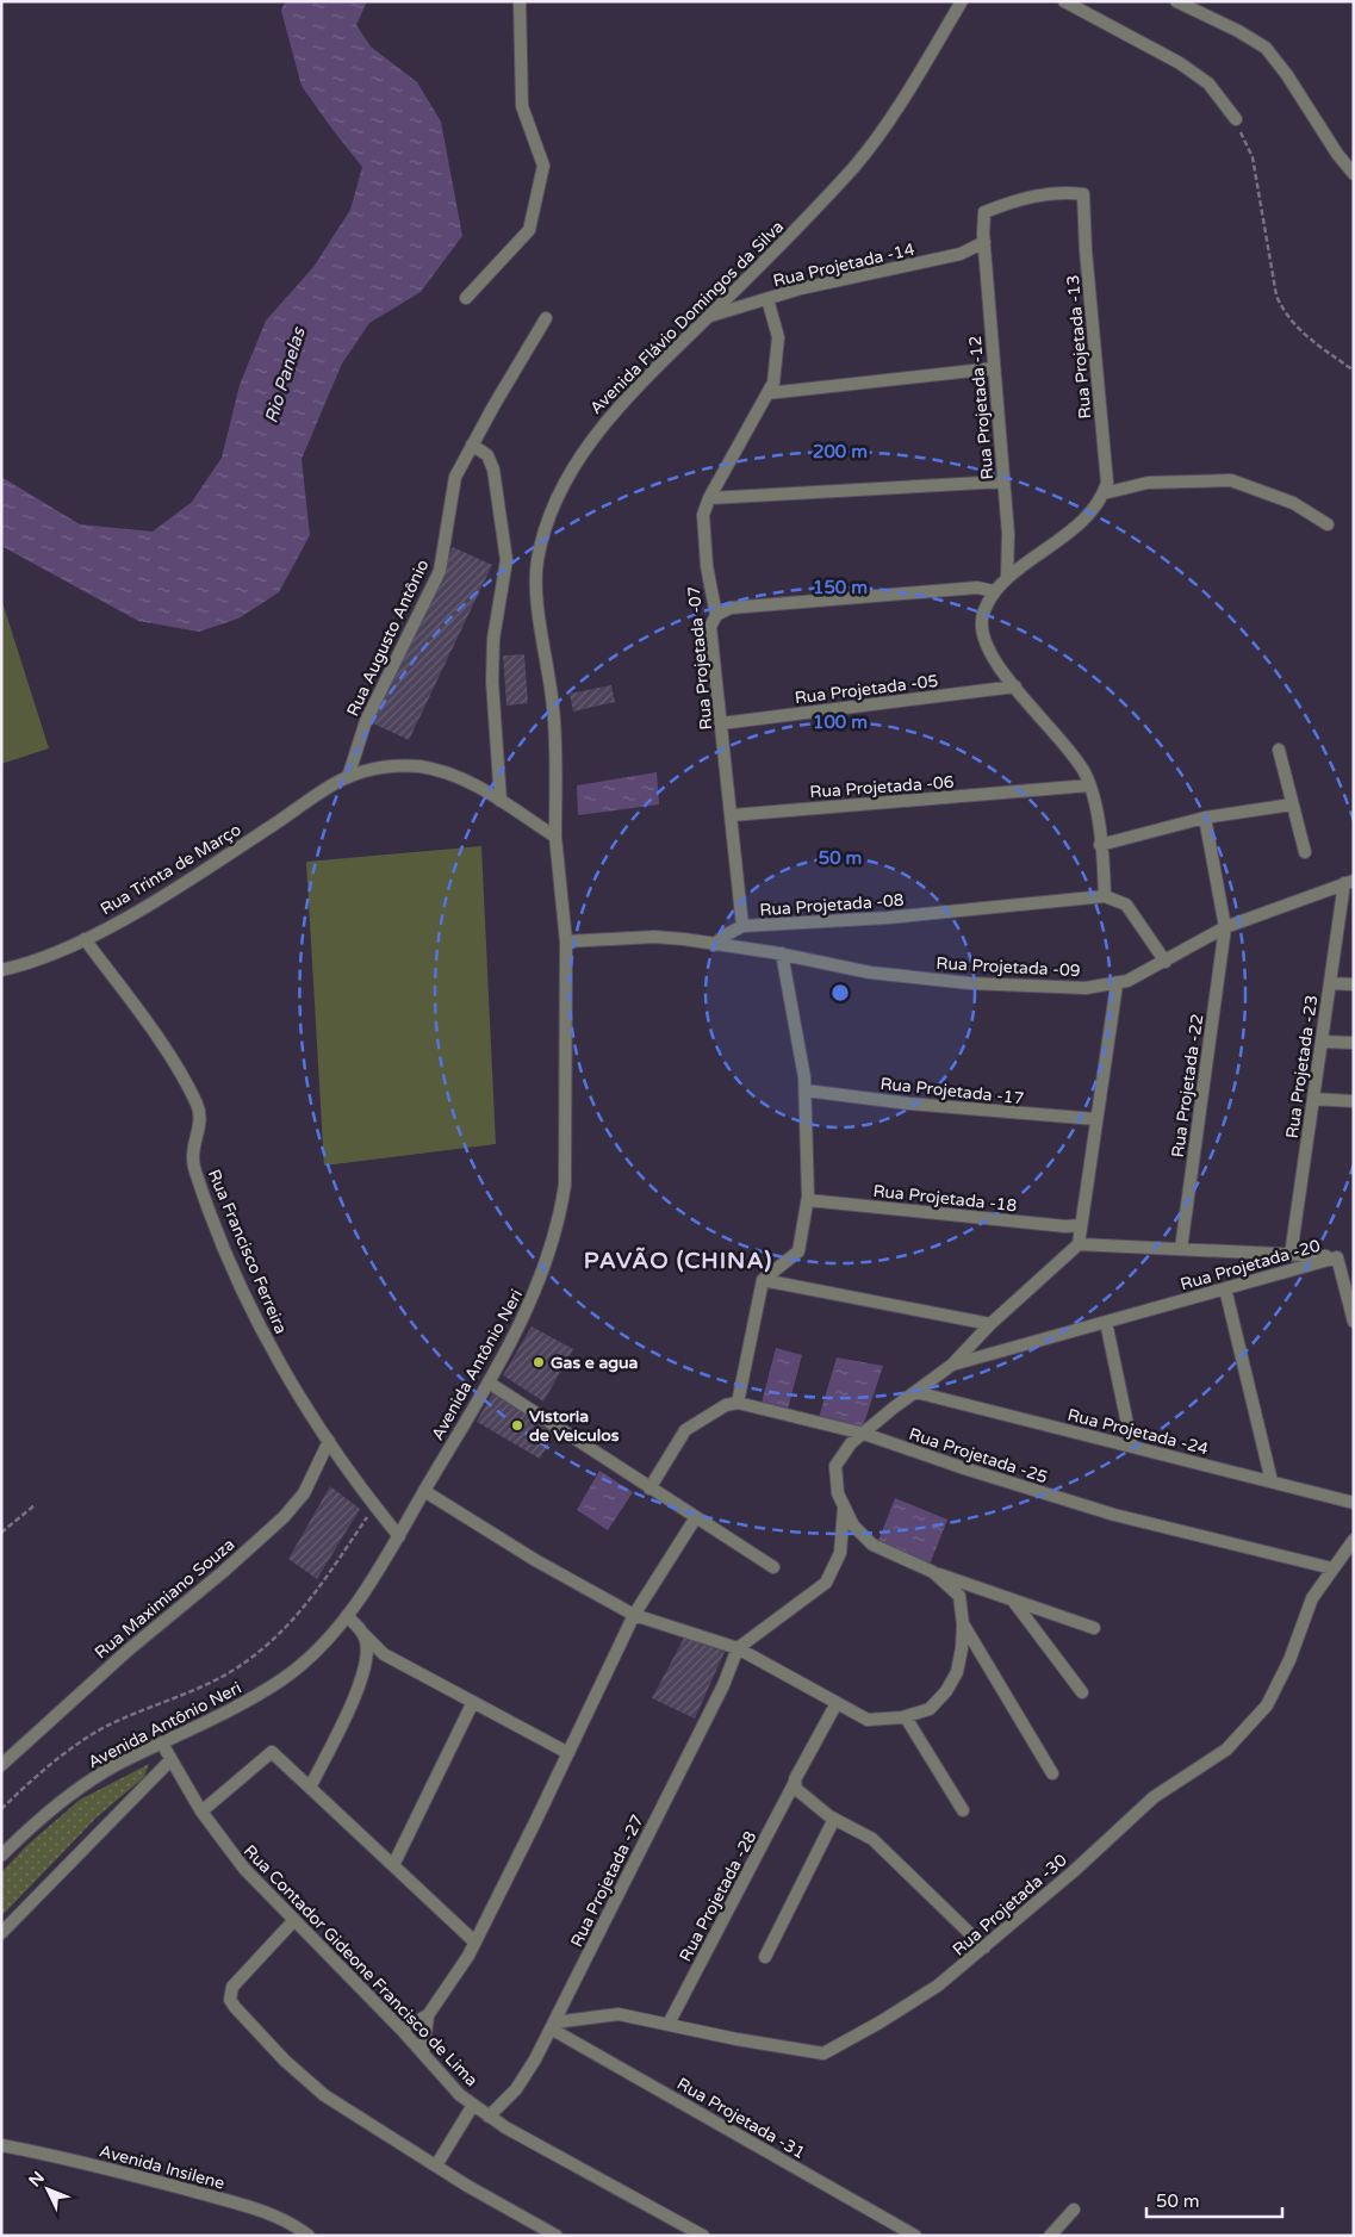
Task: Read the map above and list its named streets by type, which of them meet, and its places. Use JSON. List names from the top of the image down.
{
  "streets": {
    "street": [
      "Rua Projetada -14",
      "Avenida Flávio Domingos da Silva",
      "Rua Projetada -13",
      "Rua Projetada -12",
      "Rua Augusto Antônio",
      "Rua Projetada -07",
      "Rua Projetada -05",
      "Rua Projetada -06",
      "Rua Trinta de Março",
      "Rua Projetada -08",
      "Rua Projetada -09",
      "Rua Projetada -23",
      "Rua Projetada -22",
      "Rua Projetada -17",
      "Rua Projetada -18",
      "Rua Francisco Ferreira",
      "Rua Projetada -20",
      "Avenida Antônio Neri",
      "Rua Projetada -24",
      "Rua Projetada -25",
      "Rua Maximiano Souza",
      "Rua Projetada -27",
      "Rua Projetada -28",
      "Rua Projetada -30",
      "Rua Contador Gideone Francisco de Lima",
      "Rua Projetada -31",
      "Avenida Insilene"
    ]
  },
  "crossings": [
    ["Rua Projetada -14", "Avenida Flávio Domingos da Silva"],
    ["Rua Projetada -14", "Rua Projetada -13"],
    ["Rua Projetada -14", "Rua Projetada -12"],
    ["Rua Projetada -14", "Rua Projetada -07"],
    ["Avenida Flávio Domingos da Silva", "Avenida Antônio Neri"],
    ["Rua Projetada -13", "Rua Projetada -12"],
    ["Rua Augusto Antônio", "Rua Trinta de Março"],
    ["Rua Projetada -07", "Rua Projetada -05"],
    ["Rua Projetada -07", "Rua Projetada -06"],
    ["Rua Projetada -07", "Rua Projetada -08"],
    ["Rua Trinta de Março", "Rua Francisco Ferreira"],
    ["Rua Projetada -08", "Rua Projetada -09"],
    ["Rua Projetada -09", "Rua Projetada -23"],
    ["Rua Projetada -09", "Rua Projetada -22"],
    ["Rua Projetada -23", "Rua Projetada -20"],
    ["Rua Projetada -22", "Rua Projetada -20"],
    ["Rua Francisco Ferreira", "Avenida Antônio Neri"],
    ["Rua Francisco Ferreira", "Rua Maximiano Souza"],
    ["Rua Projetada -20", "Rua Projetada -24"],
    ["Rua Projetada -20", "Rua Projetada -25"],
    ["Avenida Antônio Neri", "Rua Contador Gideone Francisco de Lima"],
    ["Rua Projetada -25", "Rua Projetada -30"],
    ["Rua Projetada -27", "Rua Projetada -30"],
    ["Rua Projetada -27", "Rua Contador Gideone Francisco de Lima"],
    ["Rua Projetada -27", "Rua Projetada -31"],
    ["Rua Projetada -28", "Rua Projetada -30"],
    ["Rua Projetada -30", "Rua Projetada -31"]
  ],
  "districts": ["PAVÃO (CHINA)"],
  "water": ["Rio Panelas"],
  "places": ["Gas e agua", "Vistoria de Veiculos"],
  "scale_bar": "50 m",
  "north": "top left",
  "rings": [
    "200 m",
    "150 m",
    "100 m",
    "50 m"
  ]
}
